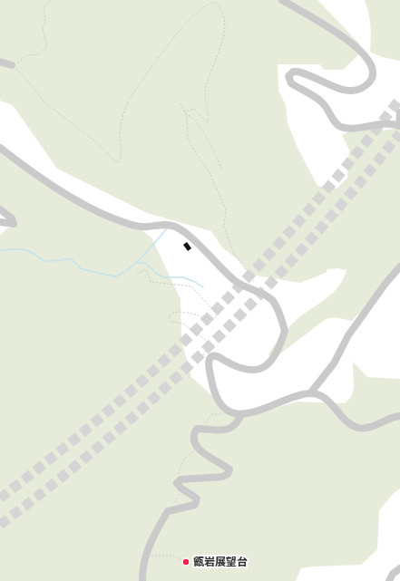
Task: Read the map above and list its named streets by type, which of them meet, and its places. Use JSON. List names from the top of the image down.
{
  "places": ["甑岩展望台"]
}
